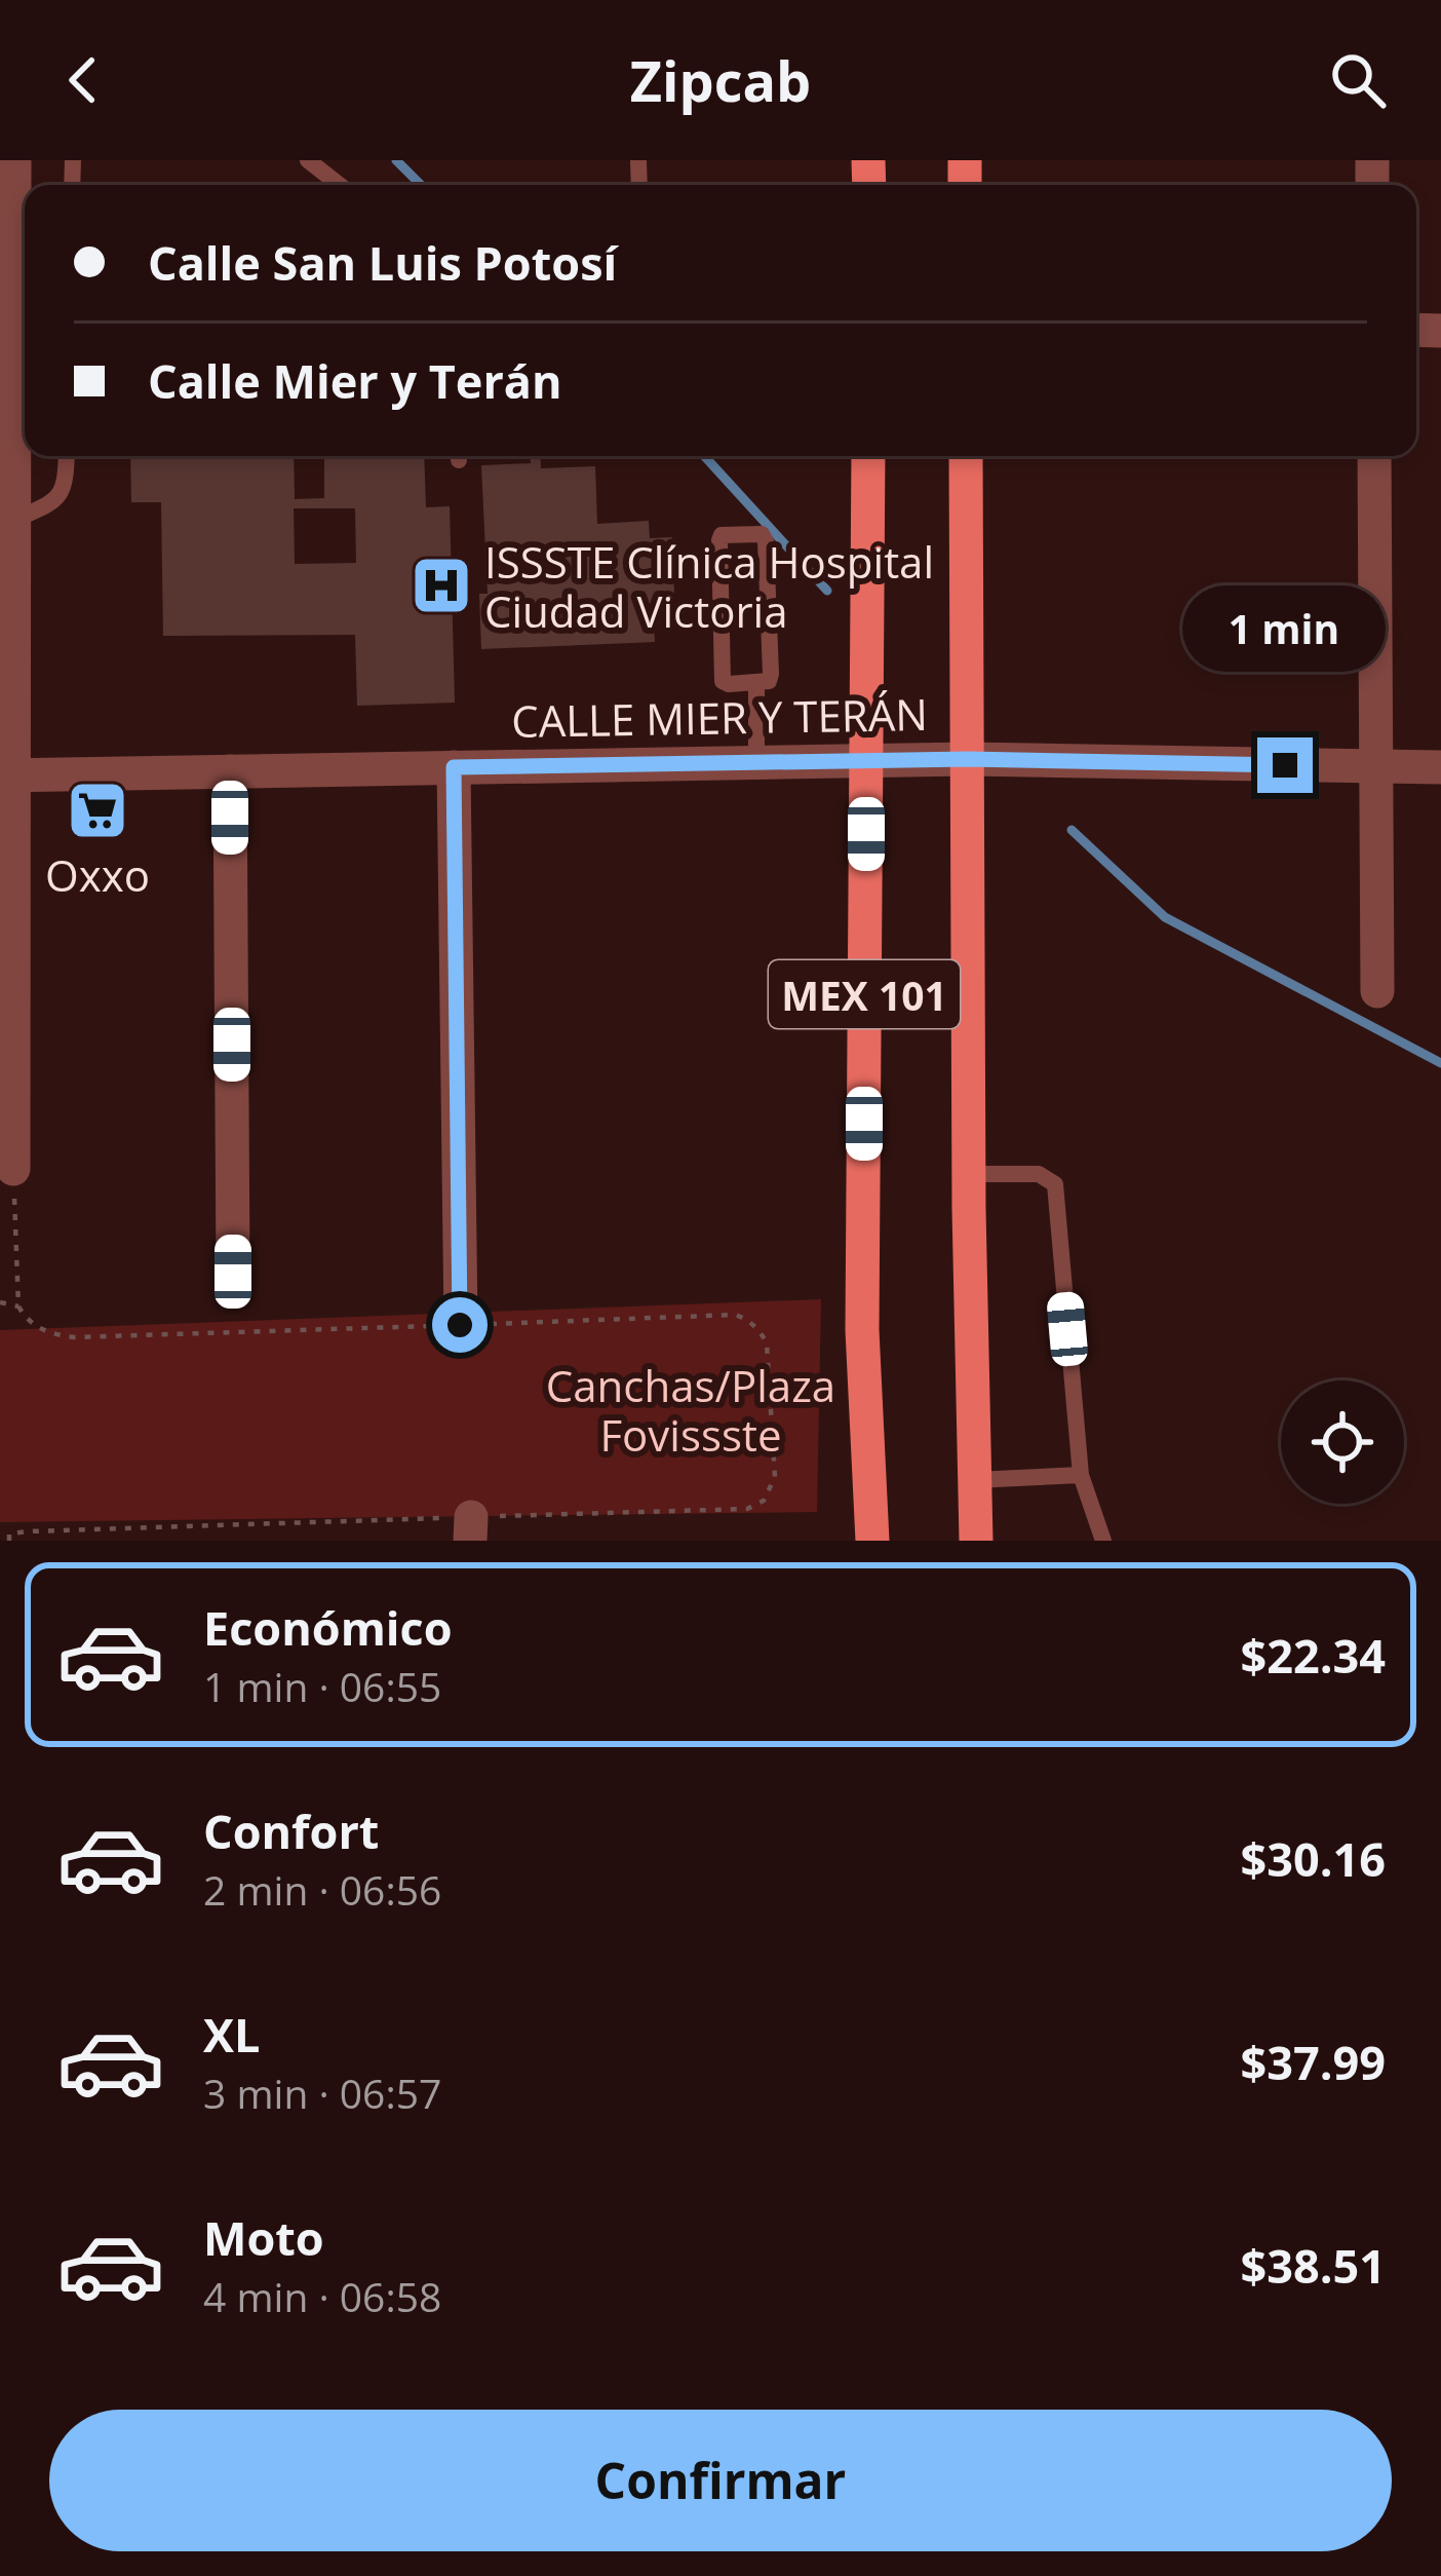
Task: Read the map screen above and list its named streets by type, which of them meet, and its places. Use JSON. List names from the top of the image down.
{
  "streets": {
    "main road": ["MEX 101"],
    "street": ["CALLE MIER Y TERÁN"]
  },
  "crossings": [
    ["CALLE MIER Y TERÁN", "MEX 101"]
  ],
  "parks": ["Canchas/Plaza Fovissste"],
  "places": {
    "hospital": ["ISSSTE Clínica Hospital Ciudad Victoria"],
    "supermarket": ["Oxxo"]
  },
  "page": {
    "header": "Zipcab",
    "banner": ["Calle San Luis Potosí", "Calle Mier y Terán"],
    "bubble": "1 min",
    "list": [
      {
        "name": "Económico",
        "note": "1 min · 06:55",
        "value": "$22.34"
      },
      {
        "name": "Confort",
        "note": "2 min · 06:56",
        "value": "$30.16"
      },
      {
        "name": "XL",
        "note": "3 min · 06:57",
        "value": "$37.99"
      },
      {
        "name": "Moto",
        "note": "4 min · 06:58",
        "value": "$38.51"
      }
    ],
    "buttons": "Confirmar"
  }
}
